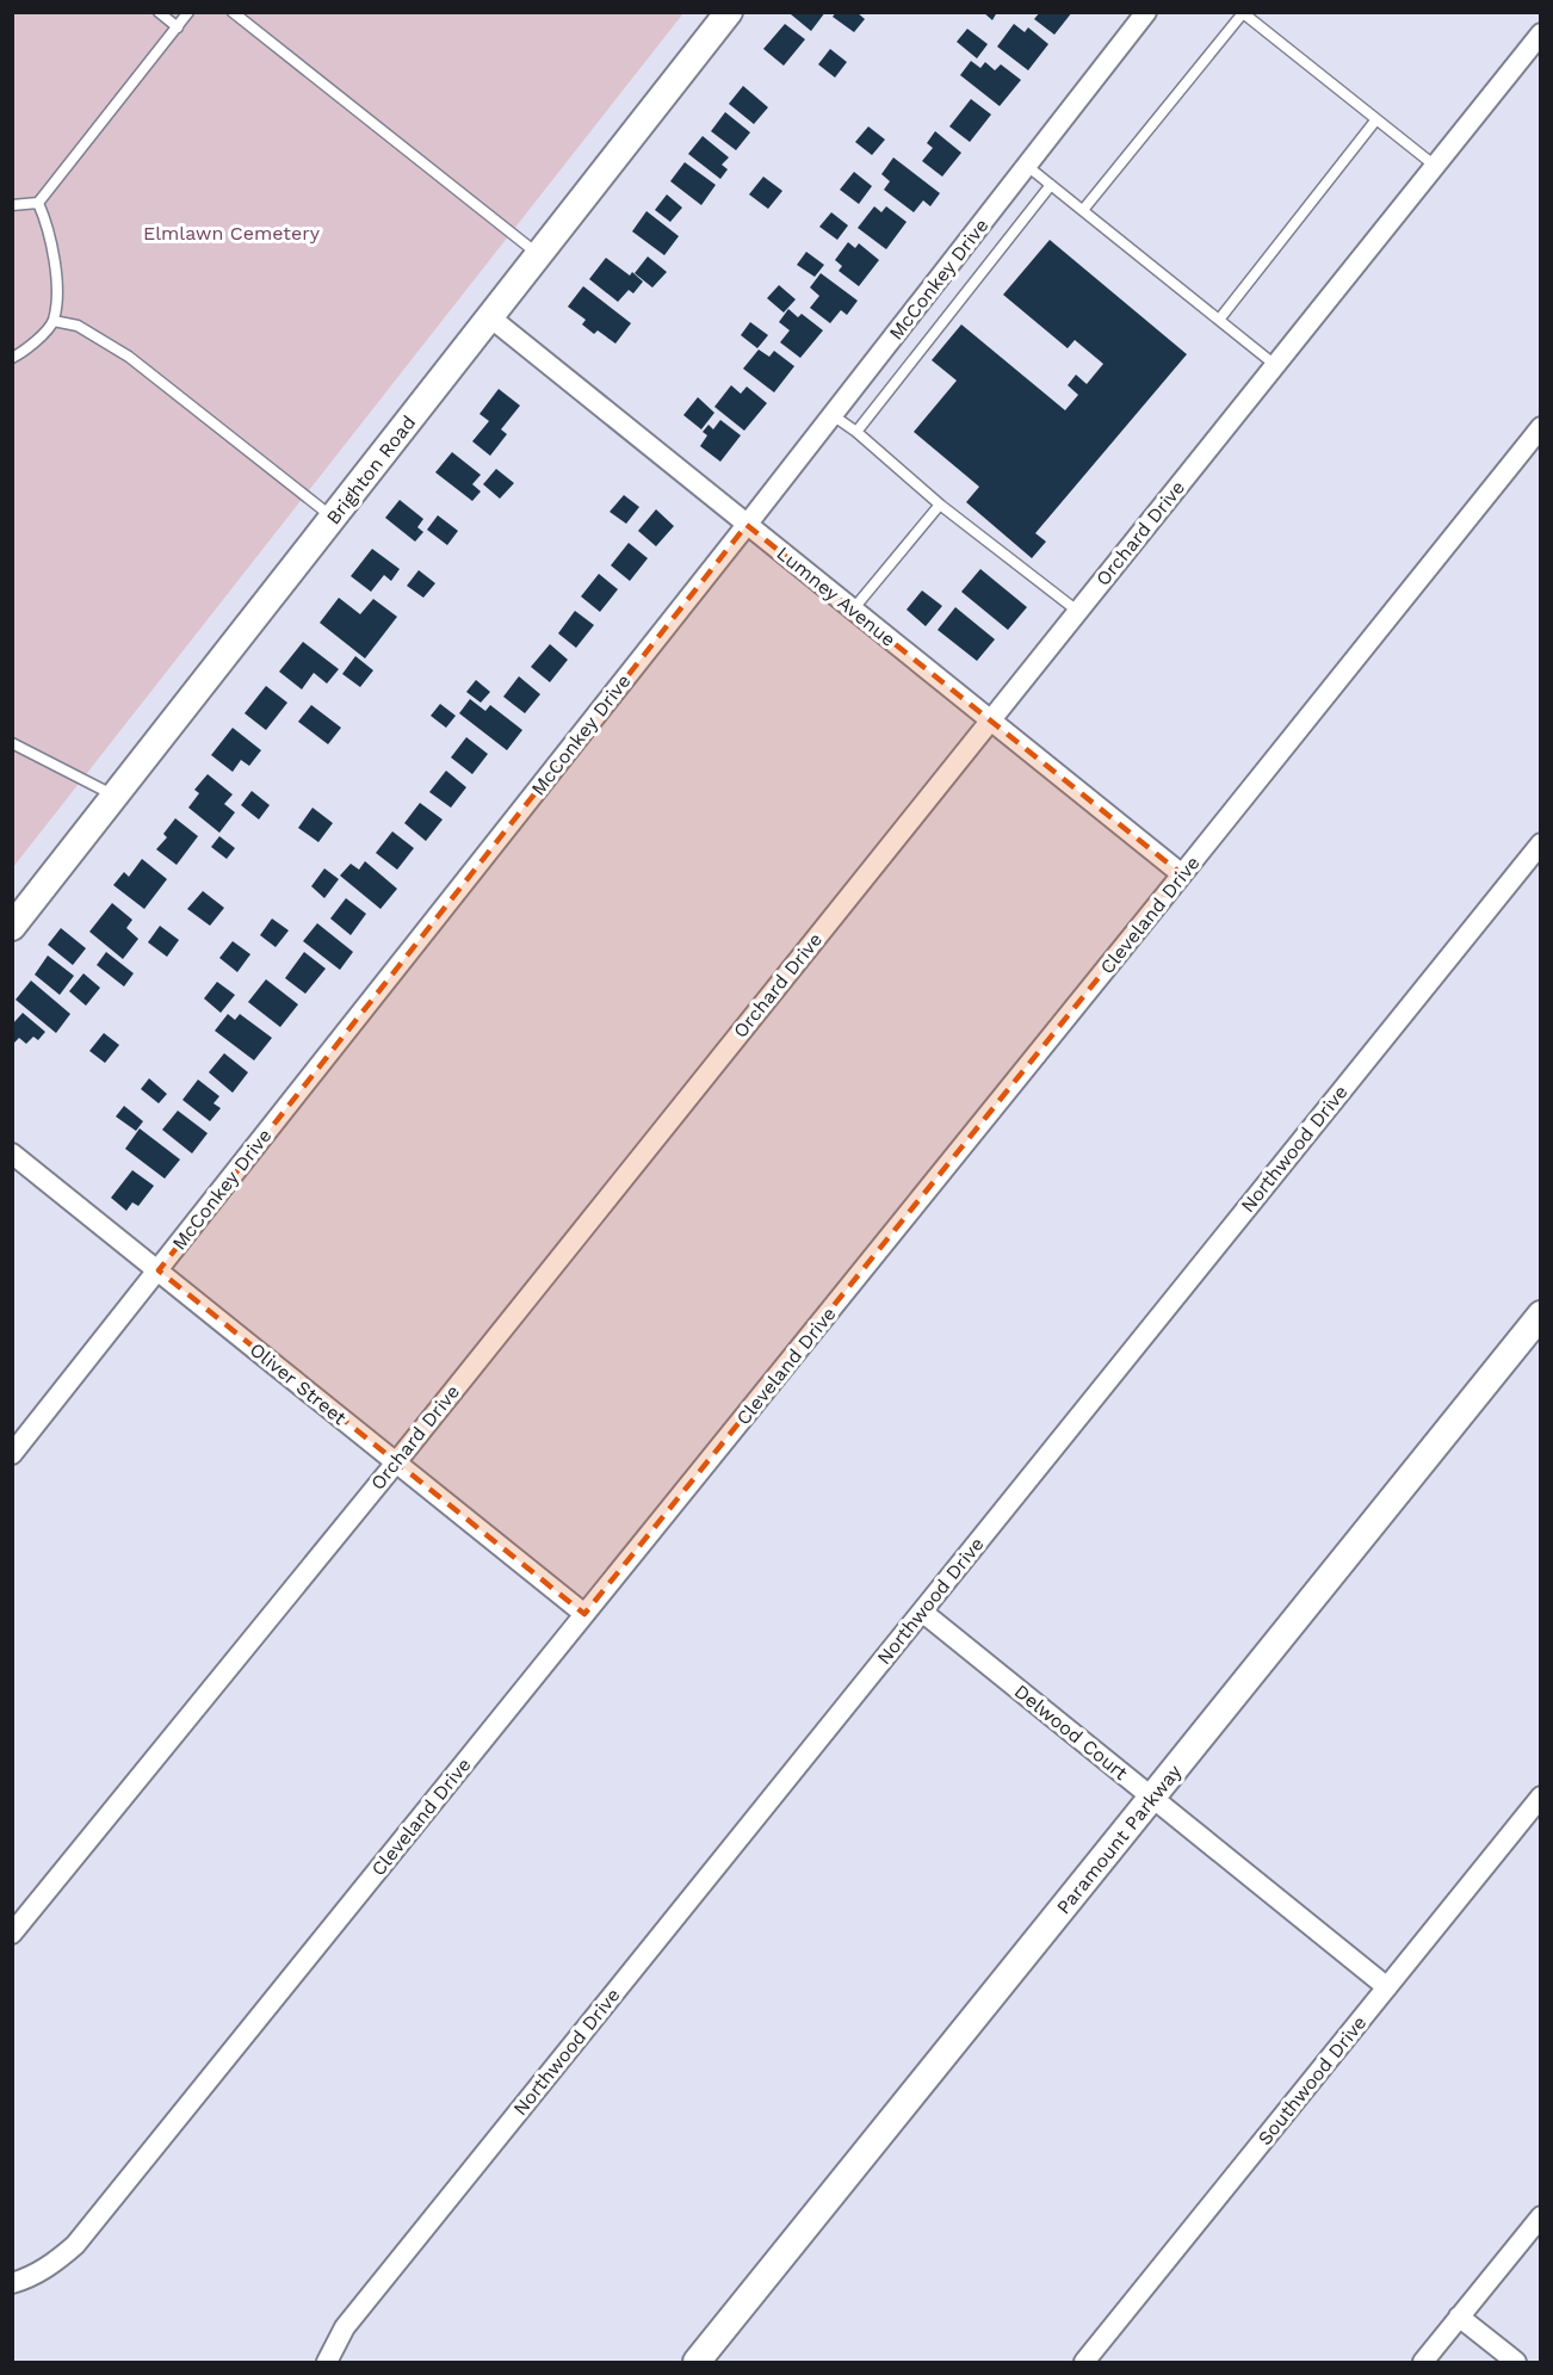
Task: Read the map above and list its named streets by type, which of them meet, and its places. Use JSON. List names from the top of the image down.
{
  "streets": {
    "street": [
      "McConkey Drive",
      "Brighton Road",
      "Orchard Drive",
      "Lumney Avenue",
      "Cleveland Drive",
      "Northwood Drive",
      "Oliver Street",
      "Delwood Court",
      "Paramount Parkway",
      "Southwood Drive"
    ]
  },
  "crossings": [
    ["McConkey Drive", "Lumney Avenue"],
    ["McConkey Drive", "Oliver Street"],
    ["Brighton Road", "Lumney Avenue"],
    ["Orchard Drive", "Lumney Avenue"],
    ["Orchard Drive", "Oliver Street"],
    ["Lumney Avenue", "Cleveland Drive"],
    ["Cleveland Drive", "Oliver Street"],
    ["Northwood Drive", "Delwood Court"],
    ["Delwood Court", "Paramount Parkway"],
    ["Delwood Court", "Southwood Drive"]
  ],
  "parks": ["Elmlawn Cemetery"]
}
